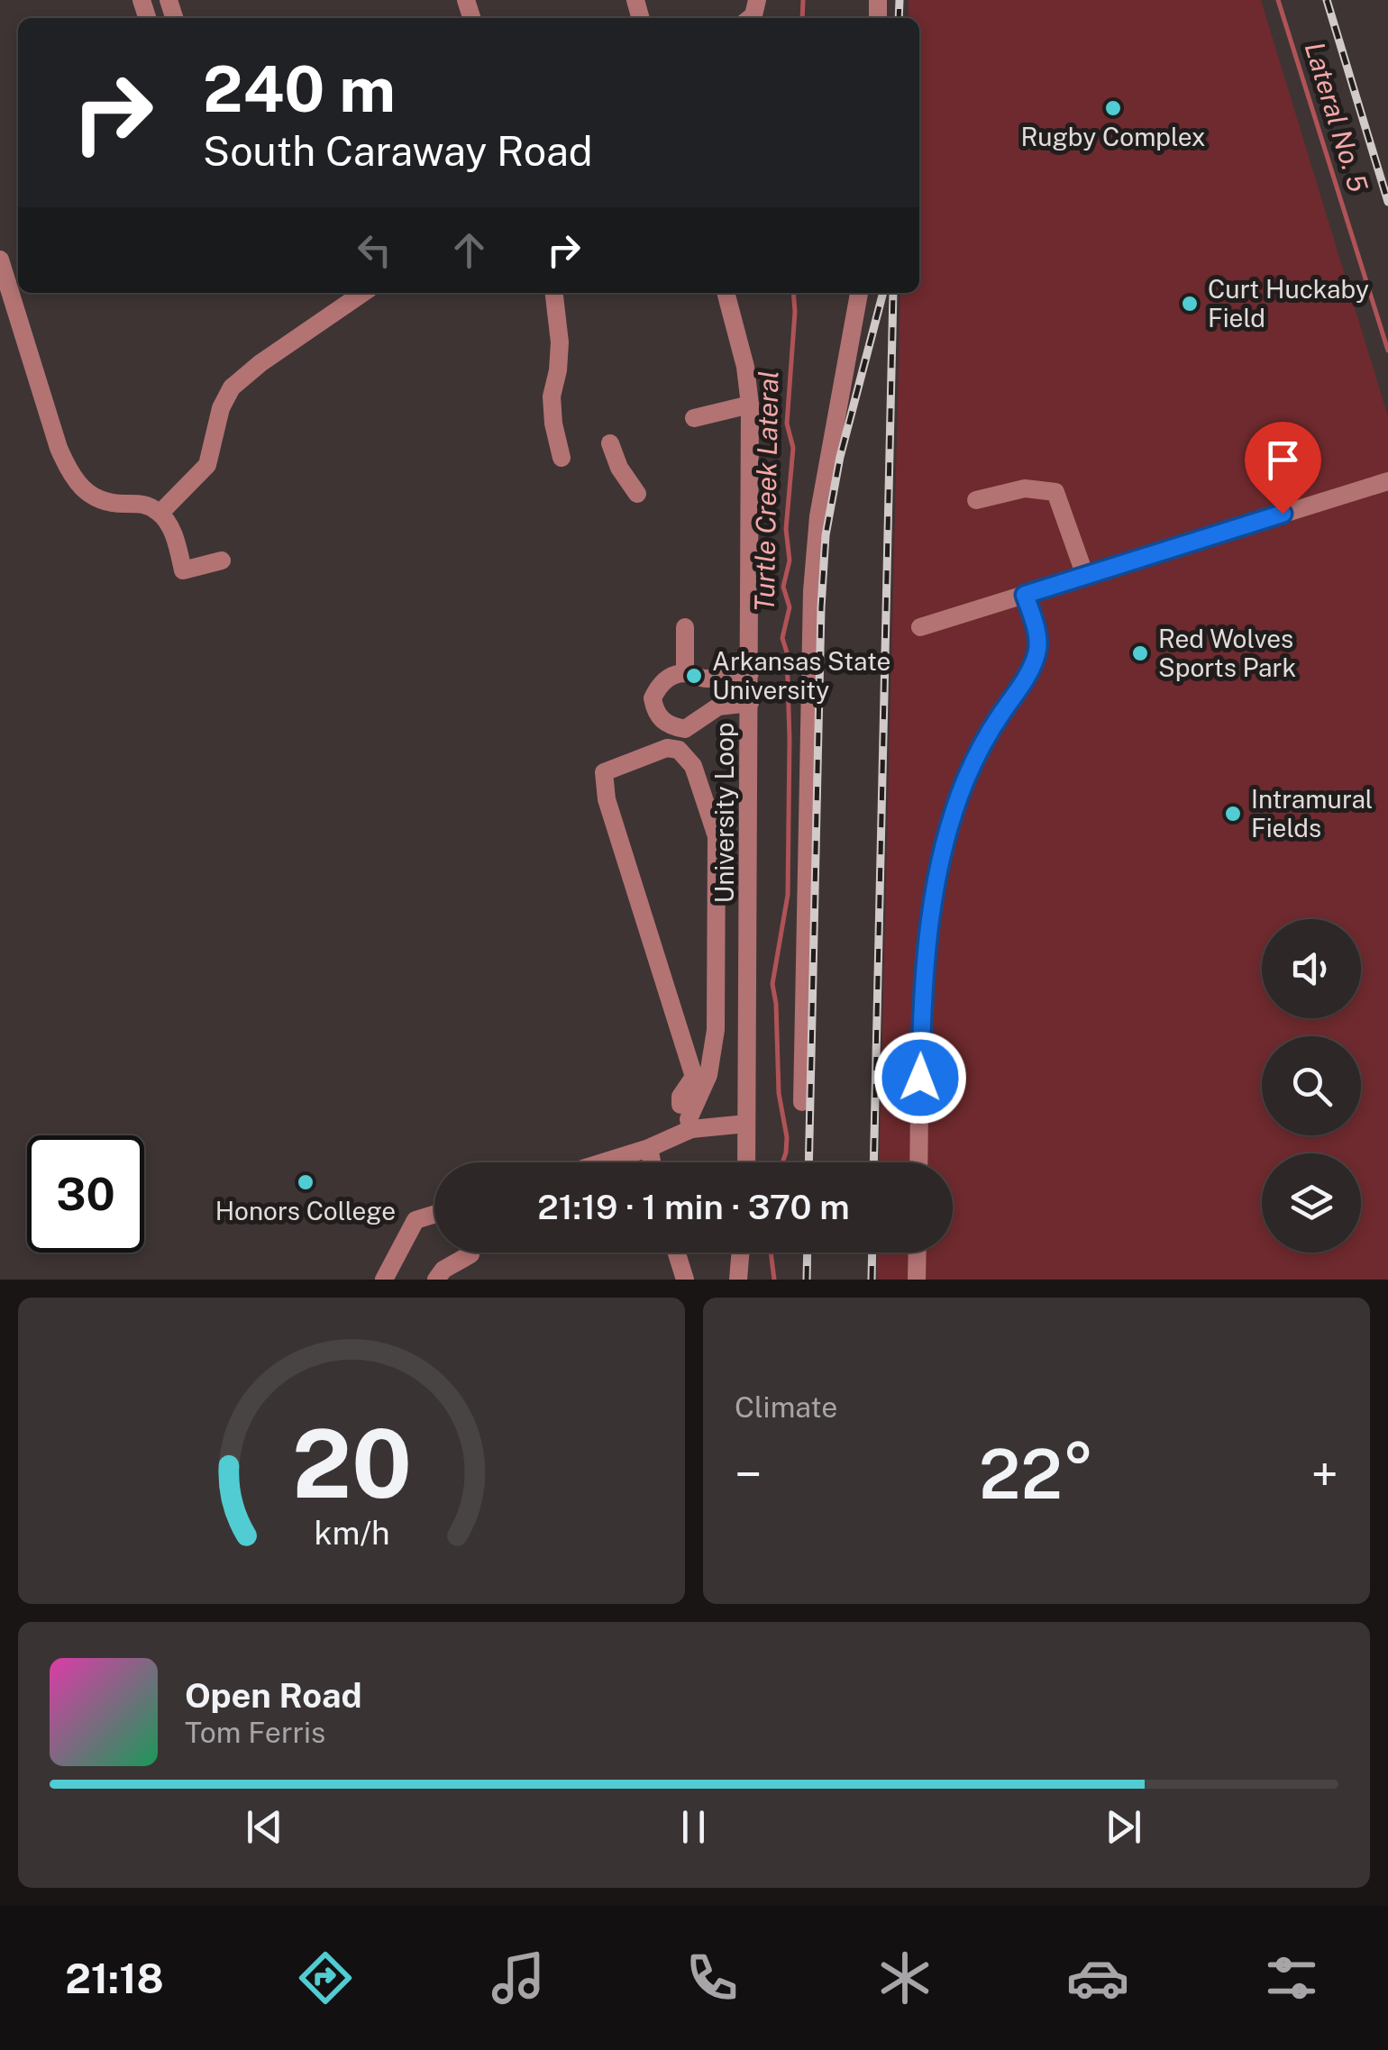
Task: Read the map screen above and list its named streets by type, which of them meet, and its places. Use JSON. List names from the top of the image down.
{
  "streets": {
    "street": ["University Loop"]
  },
  "water": ["Lateral No. 5", "Turtle Creek Lateral"],
  "places": [
    "Rugby Complex",
    "Curt Huckaby Field",
    "Red Wolves Sports Park",
    "Arkansas State University",
    "Intramural Fields",
    "Honors College"
  ],
  "page": {
    "turn": ["240 m", "South Caraway Road"],
    "limit": "30",
    "trip": "21:19 · 1 min · 370 m",
    "tile": "Climate",
    "heat": ["−", "22°", "+"],
    "song": ["Open Road", "Tom Ferris"],
    "tabs": "21:18",
    "gauge": ["20", "km/h"]
  }
}
